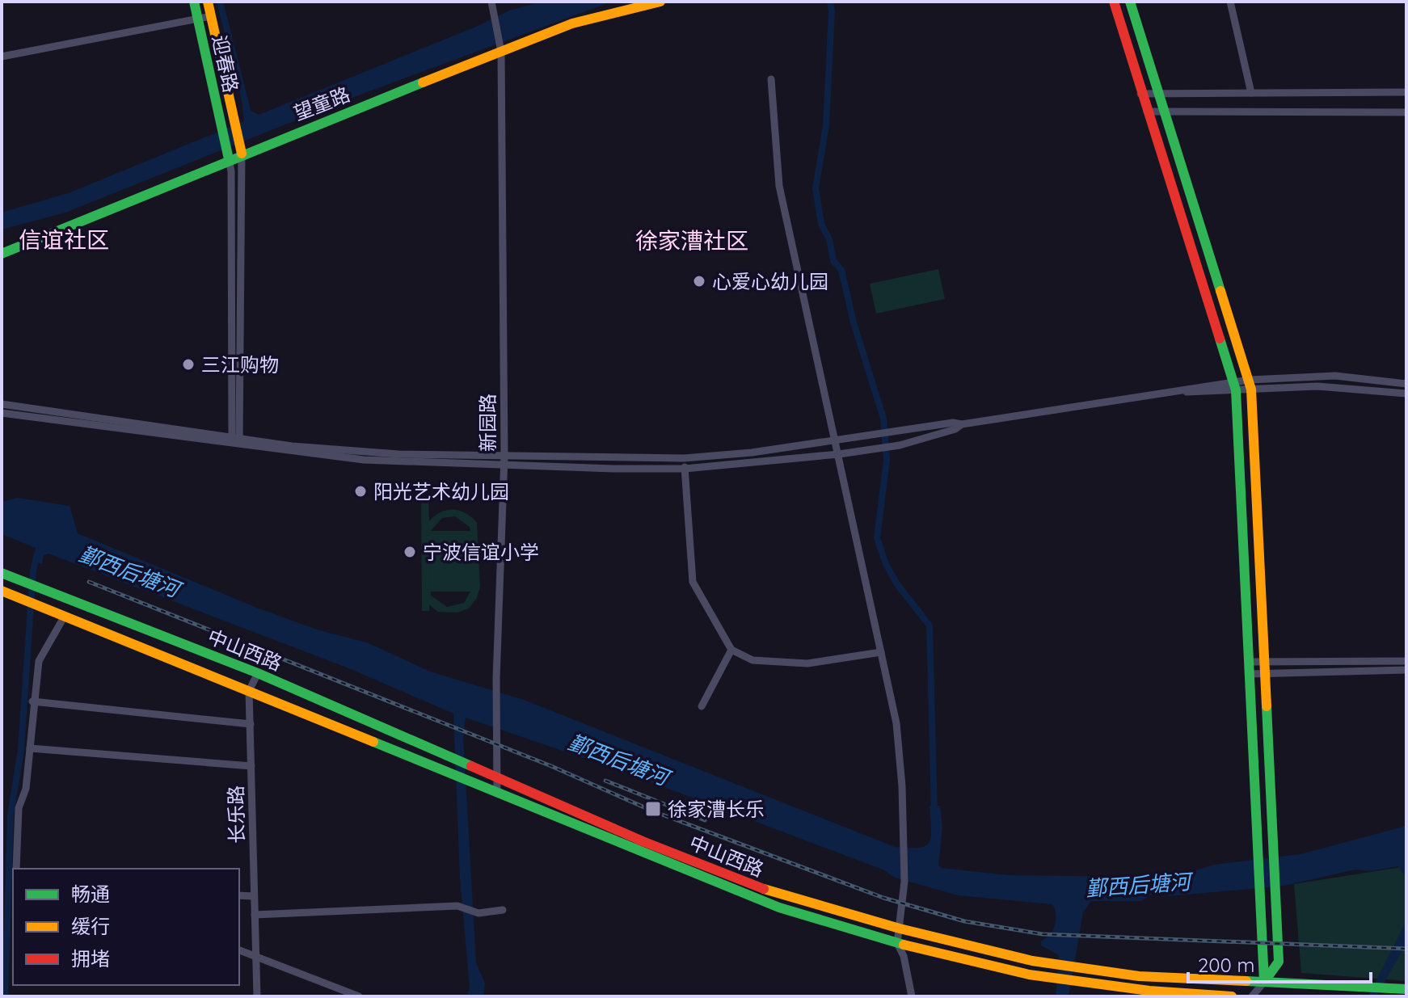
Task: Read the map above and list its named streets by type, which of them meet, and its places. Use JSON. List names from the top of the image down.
{
  "streets": {
    "main road": ["迎春路", "望童路", "中山西路"],
    "street": ["新园路", "长乐路"]
  },
  "crossings": [
    ["迎春路", "望童路"],
    ["望童路", "新园路"],
    ["新园路", "中山西路"],
    ["中山西路", "长乐路"]
  ],
  "districts": ["信谊社区", "徐家漕社区"],
  "water": ["鄞西后塘河"],
  "places": {
    "other": [
      "心爱心幼儿园",
      "三江购物",
      "阳光艺术幼儿园",
      "宁波信谊小学"
    ],
    "transit": ["徐家漕长乐"]
  },
  "legend": ["畅通", "缓行", "拥堵"],
  "scale_bar": "200 m"
}
